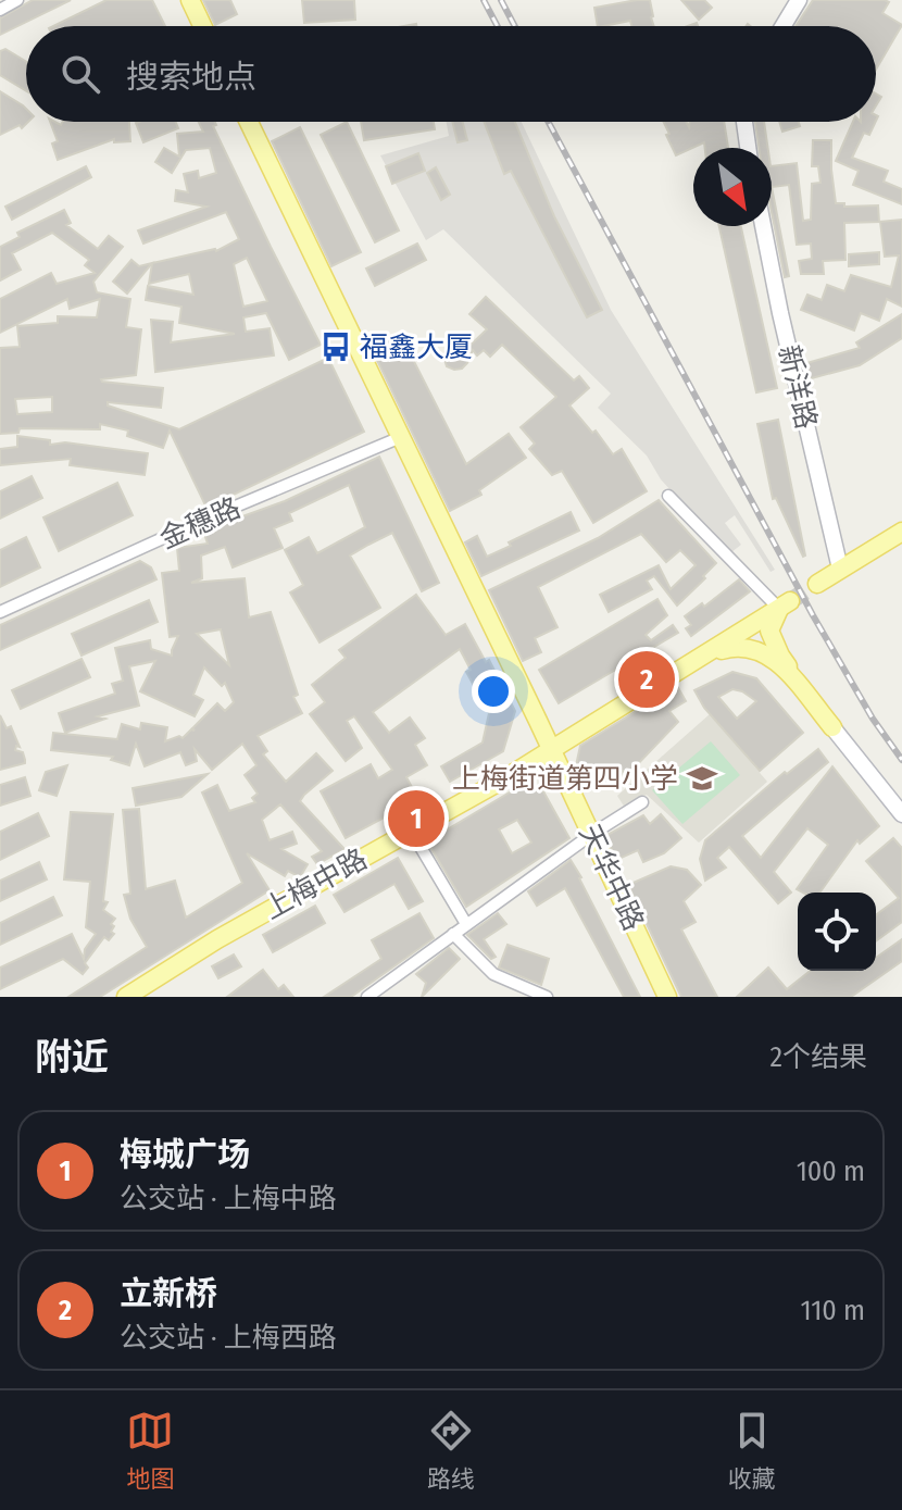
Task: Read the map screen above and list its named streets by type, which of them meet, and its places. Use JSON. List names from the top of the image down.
{
  "streets": {
    "main road": ["天华中路", "上梅中路"],
    "street": ["新洋路", "金穗路"]
  },
  "crossings": [
    ["金穗路", "天华中路"],
    ["天华中路", "上梅中路"]
  ],
  "places": {
    "bus stop": ["福鑫大厦"],
    "school or university": ["上梅街道第四小学"]
  },
  "north": "bottom right",
  "page": {
    "search": "搜索地点",
    "pins": ["2", "1"],
    "heading": ["附近", "2个结果"],
    "list": [
      {
        "mark": "1",
        "name": "梅城广场",
        "note": "公交站 · 上梅中路",
        "value": "100 m"
      },
      {
        "mark": "2",
        "name": "立新桥",
        "note": "公交站 · 上梅西路",
        "value": "110 m"
      }
    ],
    "nav": ["地图", "路线", "收藏"]
  }
}
